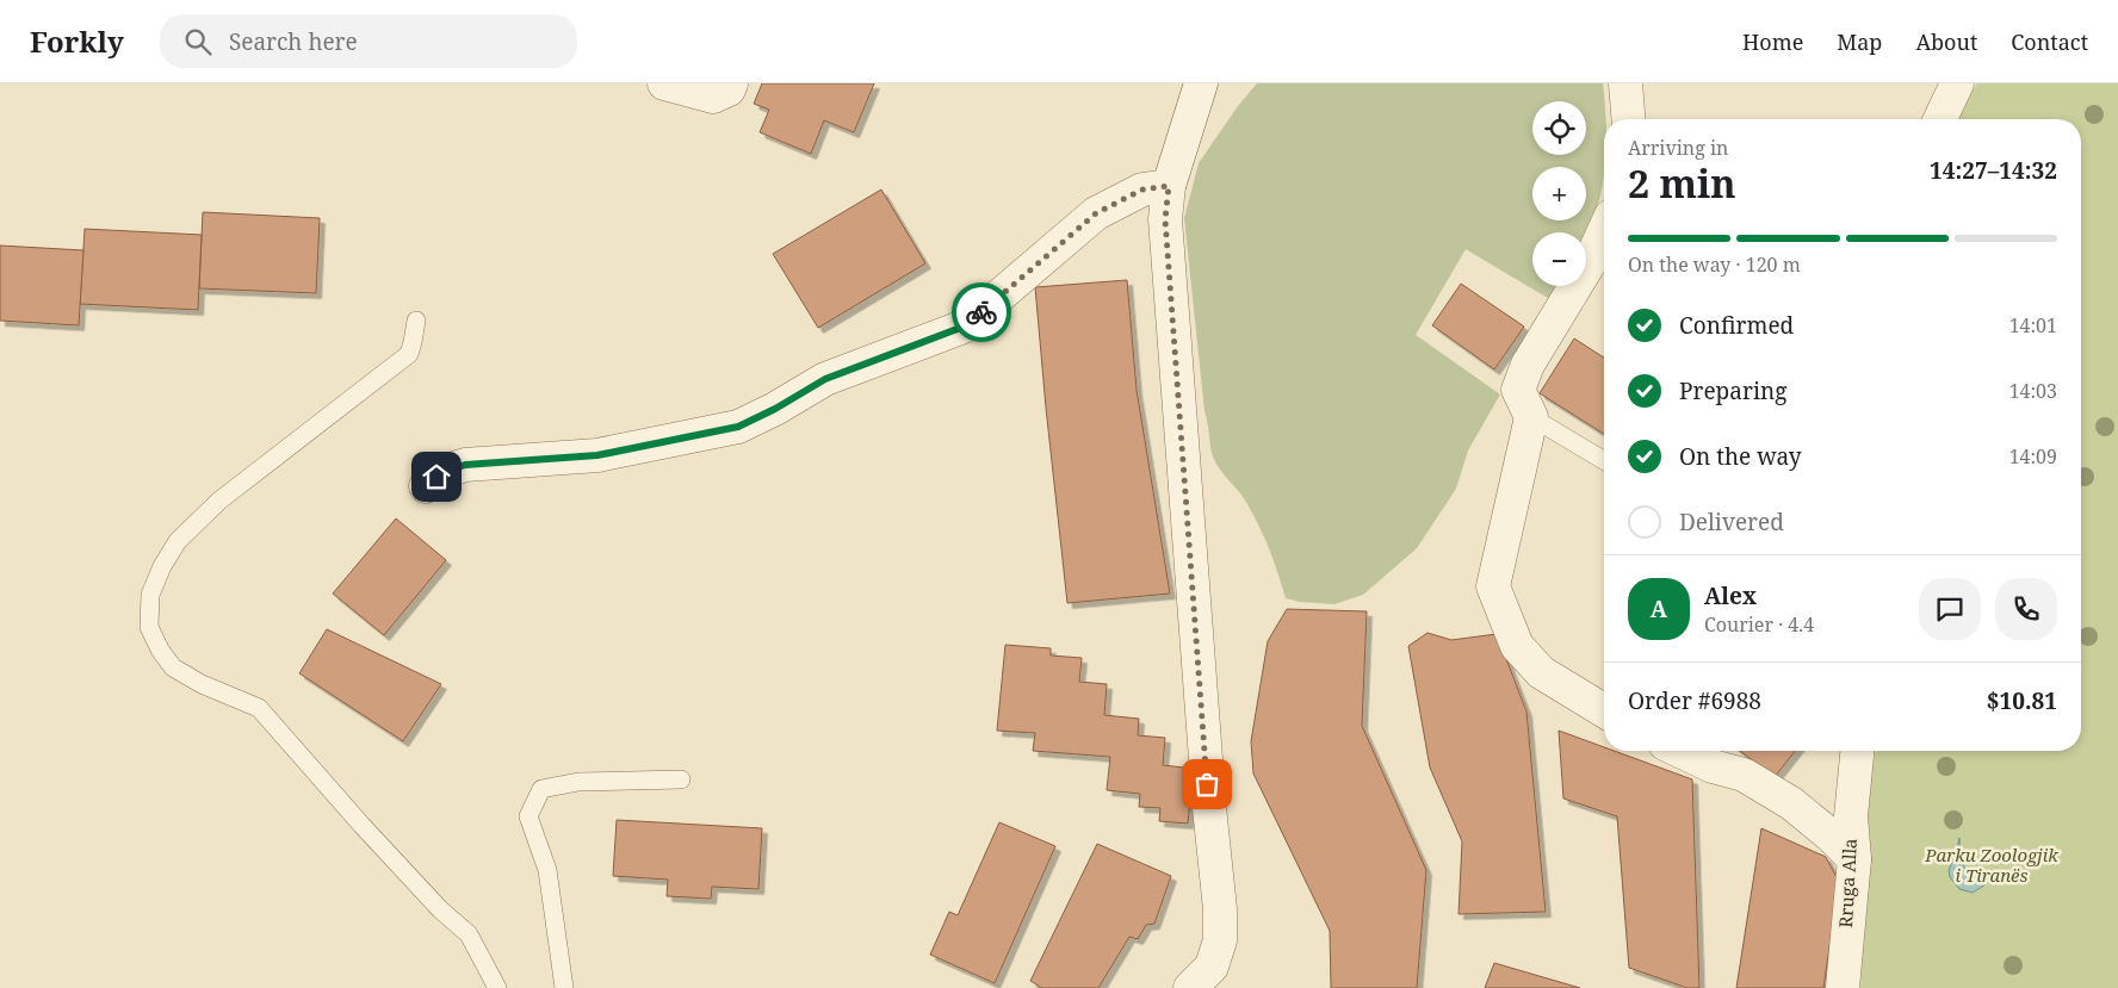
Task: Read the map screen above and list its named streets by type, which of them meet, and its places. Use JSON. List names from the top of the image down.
{
  "streets": {
    "street": ["Rruga Alla"]
  },
  "parks": ["Parku Zoologjik i Tiranës"],
  "page": {
    "header": "Forkly",
    "search": "Search here",
    "nav": [
      "Home",
      "Map",
      "About",
      "Contact"
    ],
    "map_buttons": ["+", "−"],
    "heading": ["2 min", "Arriving in", "14:27–14:32"],
    "panel": [
      "Alex",
      "Courier · 4.4",
      "Order #6988",
      "$10.81"
    ],
    "bar": "On the way · 120 m",
    "list": [
      ["Confirmed", "14:01"],
      ["Preparing", "14:03"],
      ["On the way", "14:09"],
      "Delivered"
    ],
    "round": "A"
  }
}
